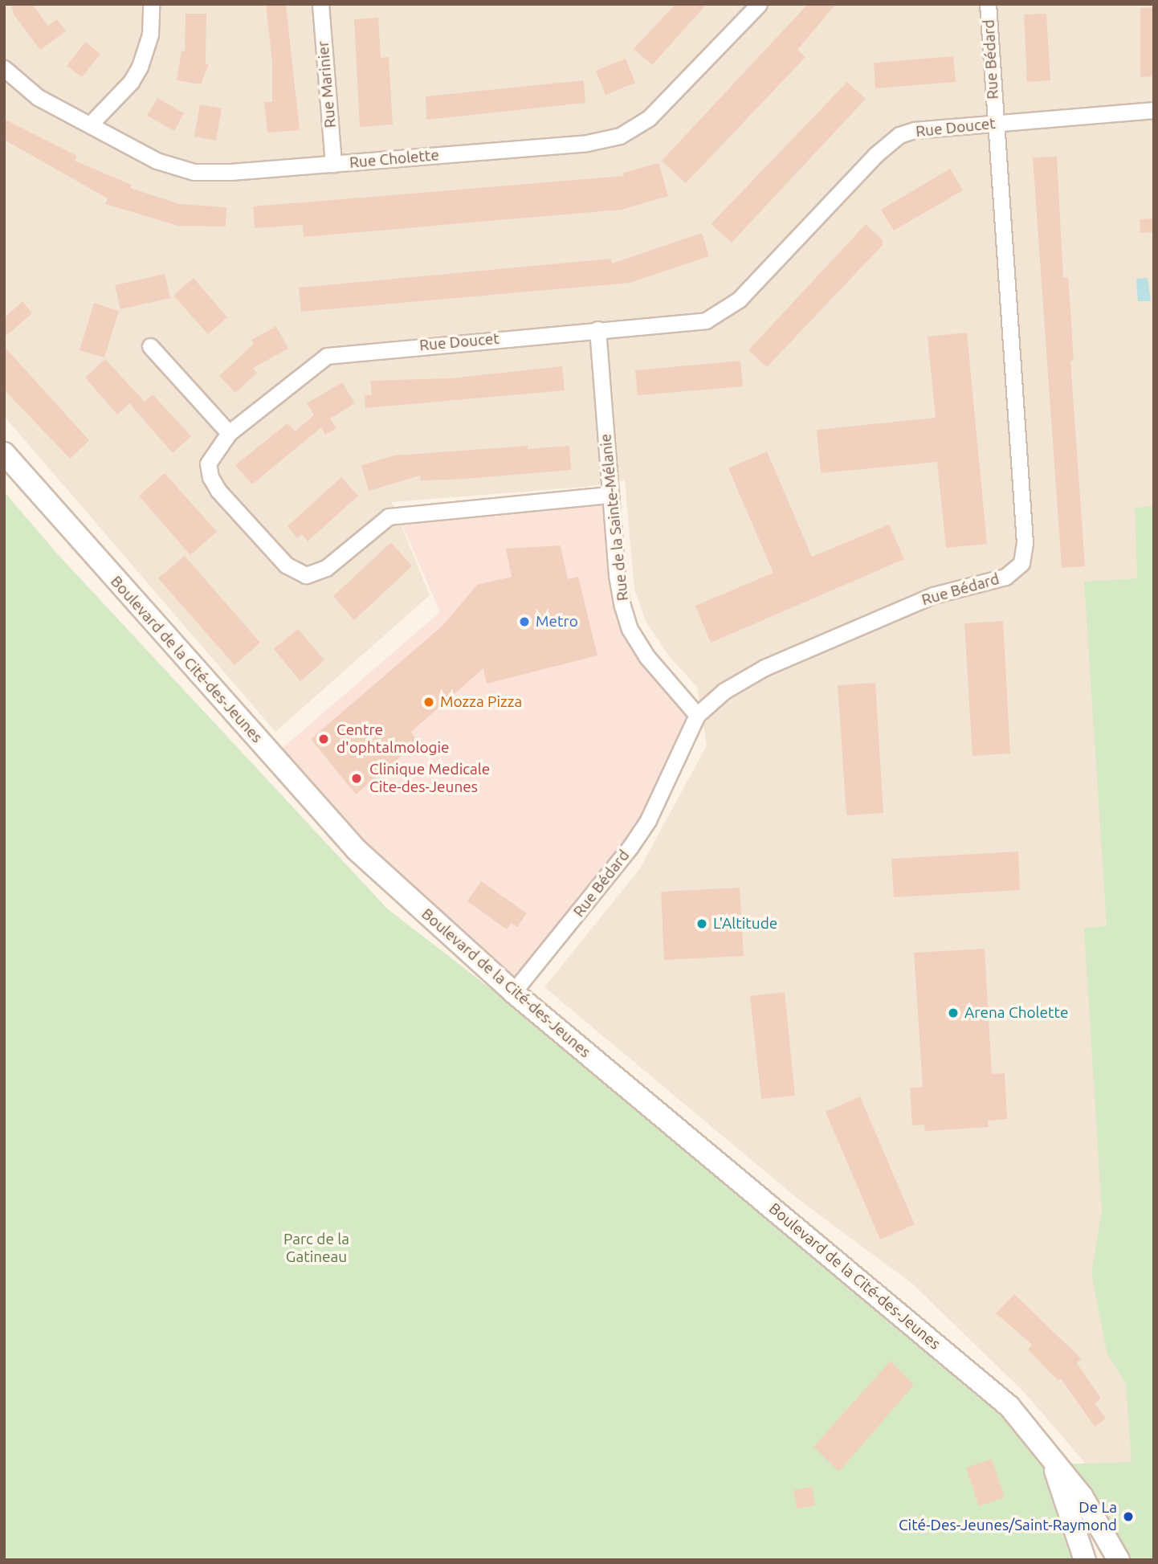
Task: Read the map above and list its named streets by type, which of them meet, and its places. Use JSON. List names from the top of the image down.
{
  "streets": {
    "street": [
      "Rue Bédard",
      "Rue Marinier",
      "Rue Doucet",
      "Rue Cholette",
      "Rue de la Sainte-Mélanie",
      "Boulevard de la Cité-des-Jeunes"
    ]
  },
  "crossings": [
    ["Rue Bédard", "Rue Doucet"],
    ["Rue Bédard", "Rue de la Sainte-Mélanie"],
    ["Rue Bédard", "Boulevard de la Cité-des-Jeunes"],
    ["Rue Marinier", "Rue Cholette"],
    ["Rue Doucet", "Rue de la Sainte-Mélanie"]
  ],
  "parks": ["Parc de la Gatineau"],
  "places": [
    "Metro",
    "Mozza Pizza",
    "Centre d'ophtalmologie",
    "Clinique Medicale Cite-des-Jeunes",
    "L'Altitude",
    "Arena Cholette",
    "De La Cité-Des-Jeunes/Saint-Raymond"
  ]
}
